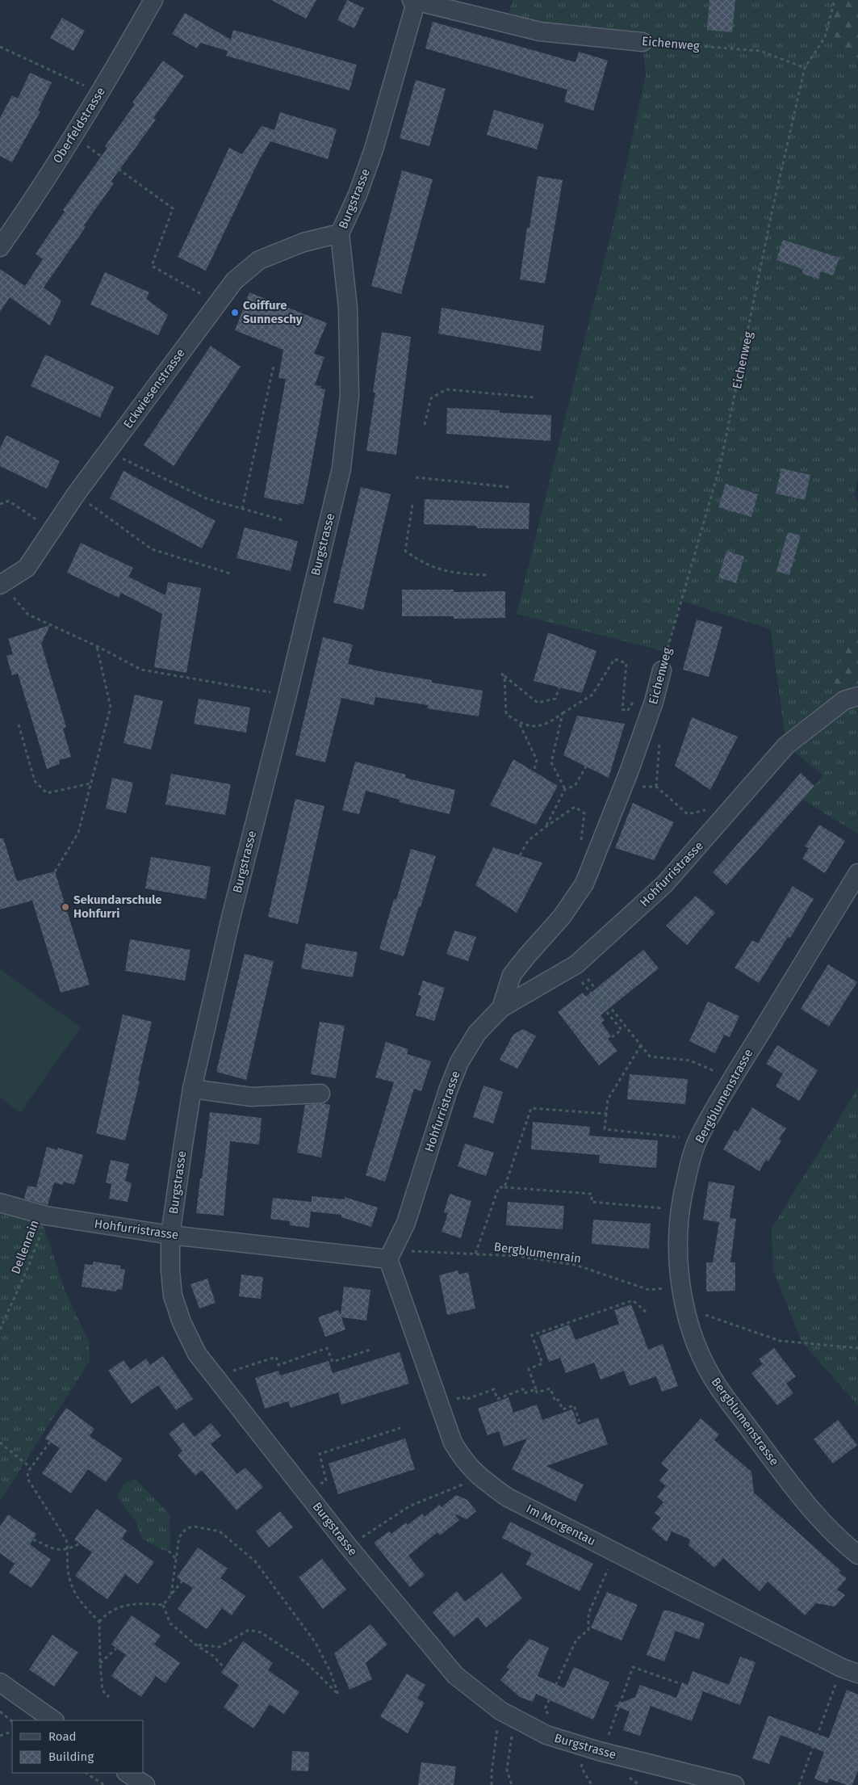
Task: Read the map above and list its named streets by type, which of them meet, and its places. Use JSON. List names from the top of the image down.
{
  "streets": {
    "street": [
      "Eichenweg",
      "Oberfeldstrasse",
      "Burgstrasse",
      "Eckwiesenstrasse",
      "Hohfurristrasse",
      "Bergblumenstrasse",
      "Im Morgentau"
    ],
    "path": ["Dellenrain", "Bergblumenrain"]
  },
  "crossings": [
    ["Eichenweg", "Burgstrasse"],
    ["Eichenweg", "Hohfurristrasse"],
    ["Burgstrasse", "Eckwiesenstrasse"],
    ["Burgstrasse", "Hohfurristrasse"],
    ["Hohfurristrasse", "Dellenrain"],
    ["Hohfurristrasse", "Im Morgentau"],
    ["Bergblumenstrasse", "Bergblumenrain"]
  ],
  "places": ["Coiffure Sunneschy", "Sekundarschule Hohfurri"],
  "legend": ["Road", "Building"]
}
